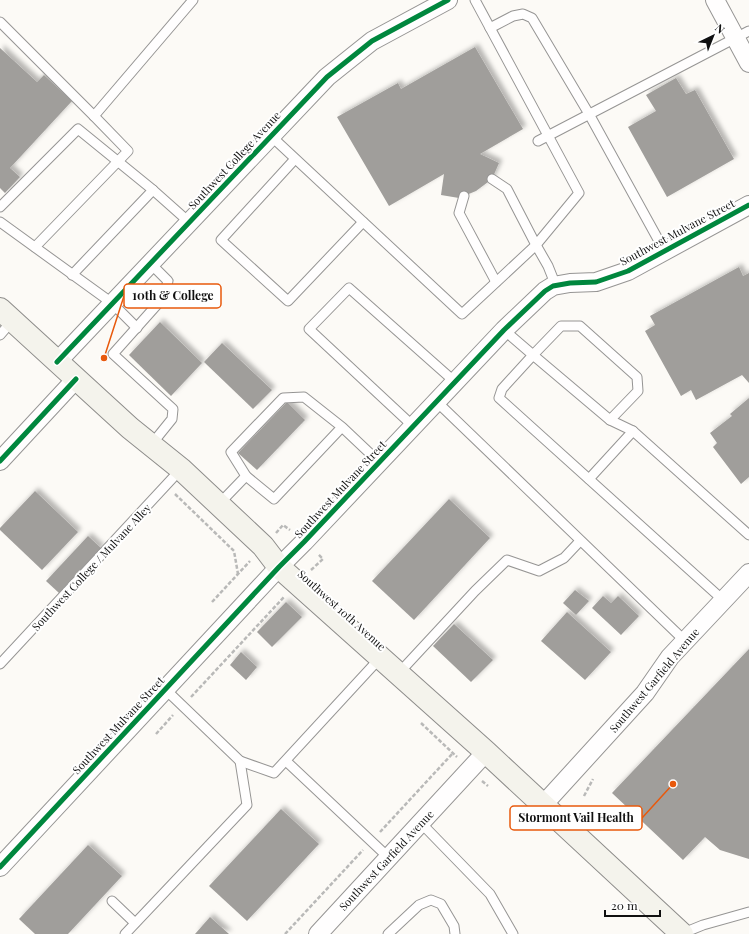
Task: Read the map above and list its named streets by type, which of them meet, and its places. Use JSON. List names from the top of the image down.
{
  "streets": {
    "main road": ["Southwest 10th Avenue"],
    "street": ["Southwest College Avenue", "Southwest Mulvane Street", "Southwest Garfield Avenue"],
    "lane": ["Southwest College / Mulvane Alley"]
  },
  "crossings": [
    ["Southwest College Avenue", "Southwest 10th Avenue"],
    ["Southwest Mulvane Street", "Southwest 10th Avenue"],
    ["Southwest College / Mulvane Alley", "Southwest 10th Avenue"],
    ["Southwest 10th Avenue", "Southwest Garfield Avenue"]
  ],
  "places": ["10th & College", "Stormont Vail Health"],
  "scale_bar": "20 m",
  "north": "top right"
}
